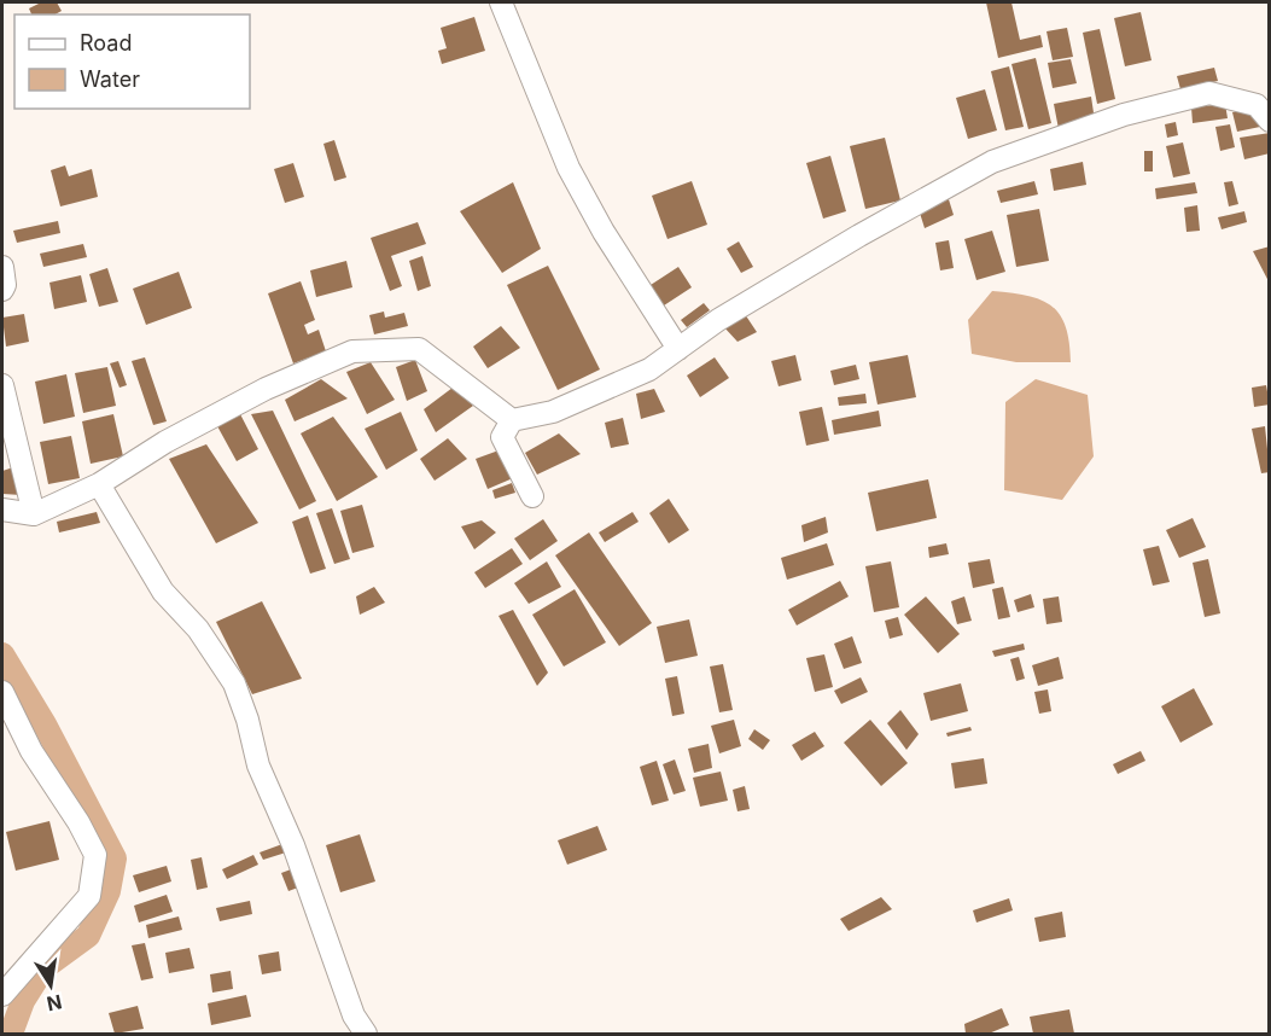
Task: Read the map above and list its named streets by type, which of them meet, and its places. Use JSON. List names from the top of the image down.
{
  "legend": ["Road", "Water"],
  "north": "bottom"
}
